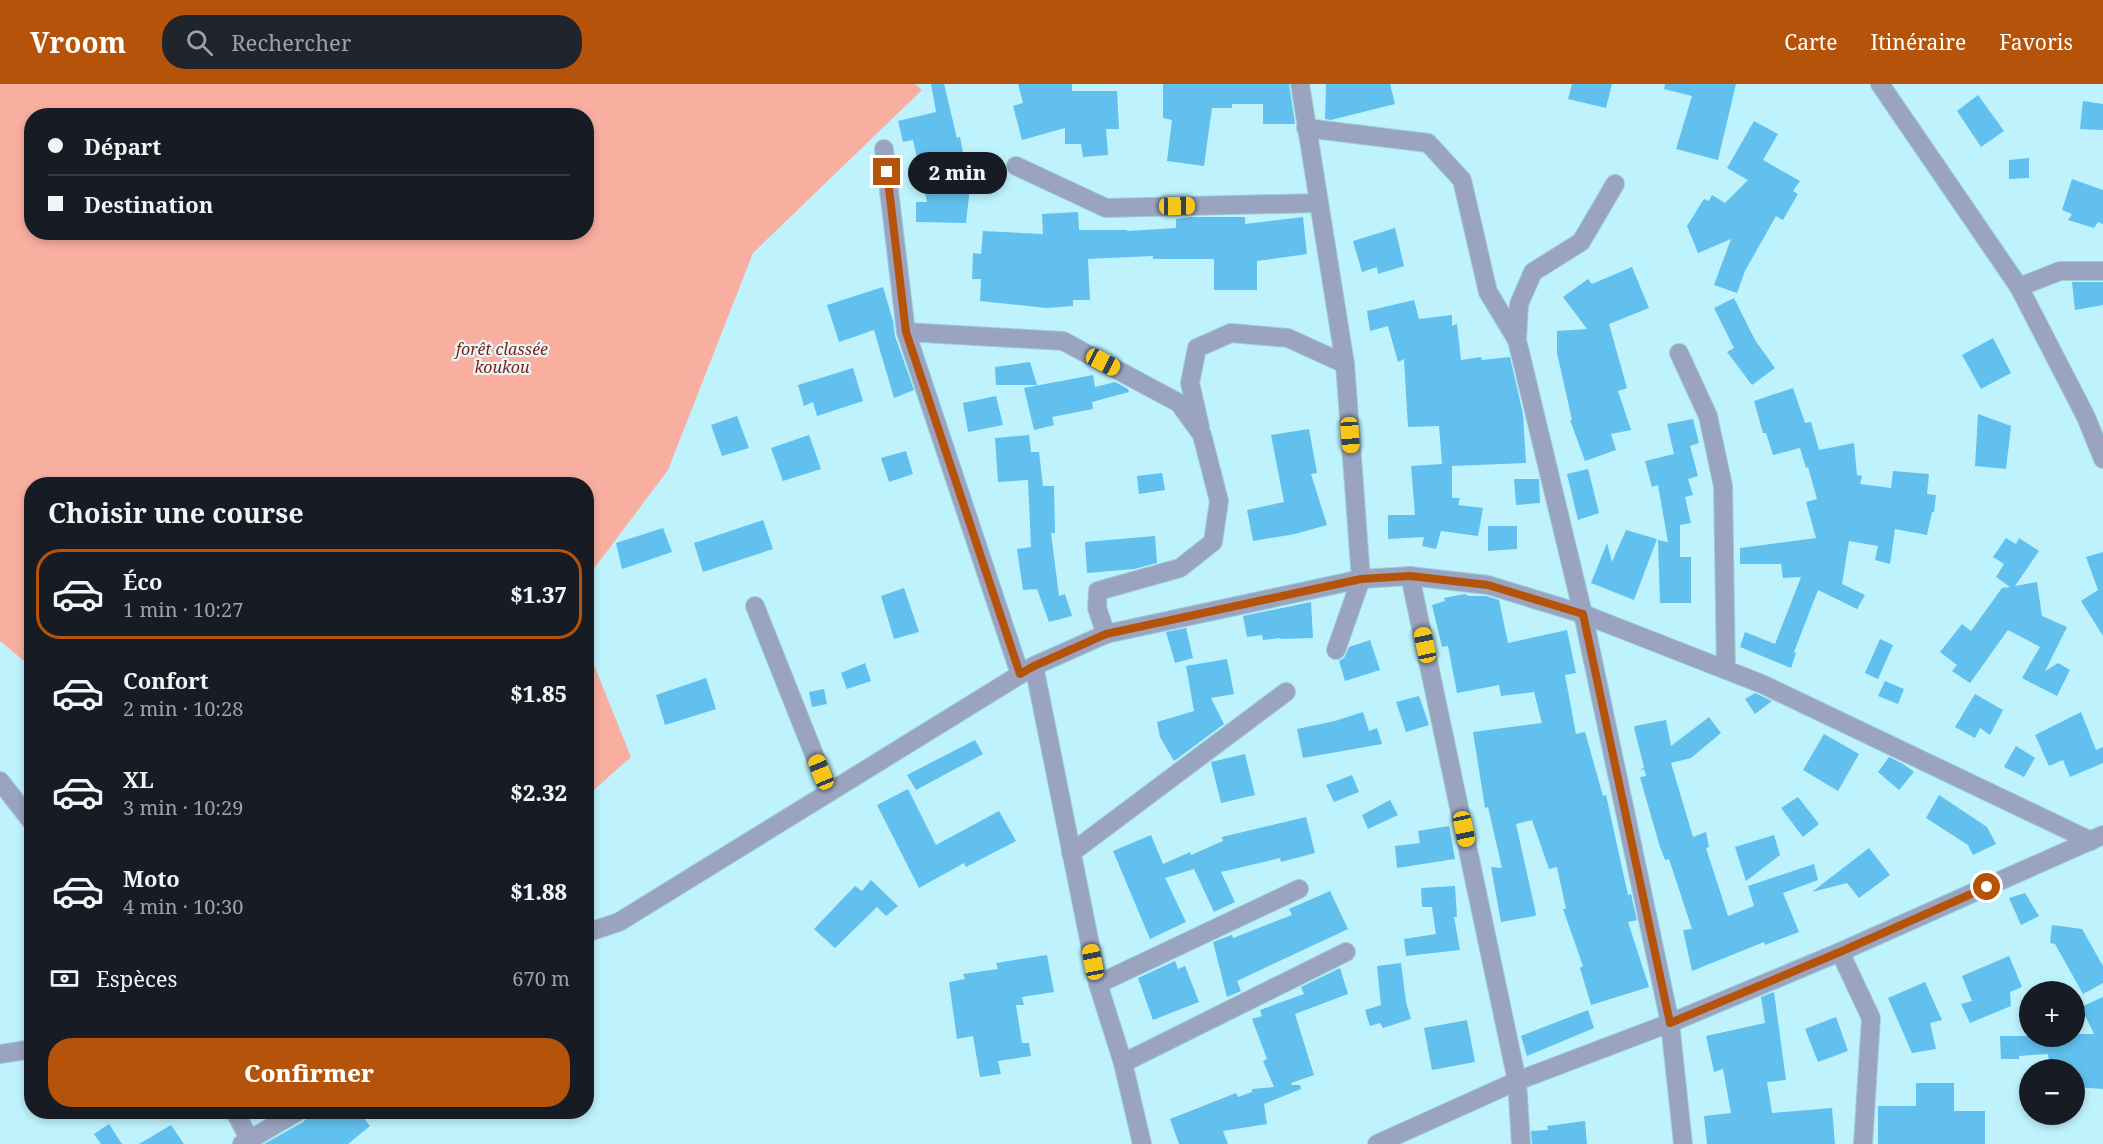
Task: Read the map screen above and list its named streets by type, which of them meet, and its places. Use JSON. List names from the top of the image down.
{
  "parks": ["forêt classée koukou"],
  "page": {
    "header": "Vroom",
    "search": "Rechercher",
    "nav": ["Carte", "Itinéraire", "Favoris"],
    "banner": ["Départ", "Destination"],
    "bubble": "2 min",
    "heading": "Choisir une course",
    "list": [
      {
        "name": "Éco",
        "note": "1 min · 10:27",
        "value": "$1.37"
      },
      {
        "name": "Confort",
        "note": "2 min · 10:28",
        "value": "$1.85"
      },
      {
        "name": "XL",
        "note": "3 min · 10:29",
        "value": "$2.32"
      },
      {
        "name": "Moto",
        "note": "4 min · 10:30",
        "value": "$1.88"
      }
    ],
    "pay": ["Espèces", "670 m"],
    "map_buttons": ["+", "−"],
    "buttons": "Confirmer"
  }
}
